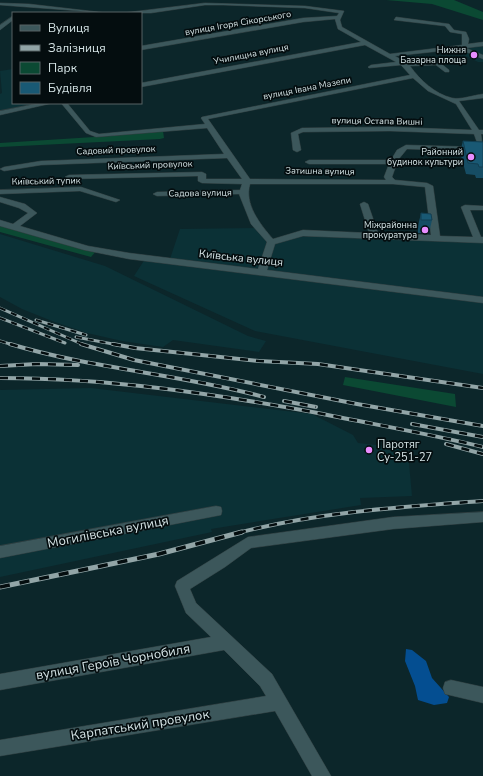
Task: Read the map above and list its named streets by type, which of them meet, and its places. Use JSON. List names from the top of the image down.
{
  "streets": {
    "street": [
      "вулиця Ігоря Сікорського",
      "Училищна вулиця",
      "вулиця Івана Мазепи",
      "вулиця Остапа Вишні",
      "Садовий провулок",
      "Київський провулок",
      "Затишна вулиця",
      "Київський тупик",
      "Садова вулиця",
      "Київська вулиця",
      "Могилівська вулиця",
      "вулиця Героїв Чорнобиля",
      "Карпатський провулок"
    ]
  },
  "crossings": [
    ["Київський провулок", "Затишна вулиця"],
    ["Київський провулок", "Садова вулиця"],
    ["Затишна вулиця", "Садова вулиця"]
  ],
  "places": [
    "Нижня Базарна площа",
    "Районний будинок культури",
    "Міжрайонна прокуратура",
    "Паротяг Су-251-27"
  ],
  "legend": [
    "Вулиця",
    "Залізниця",
    "Парк",
    "Будівля"
  ]
}
